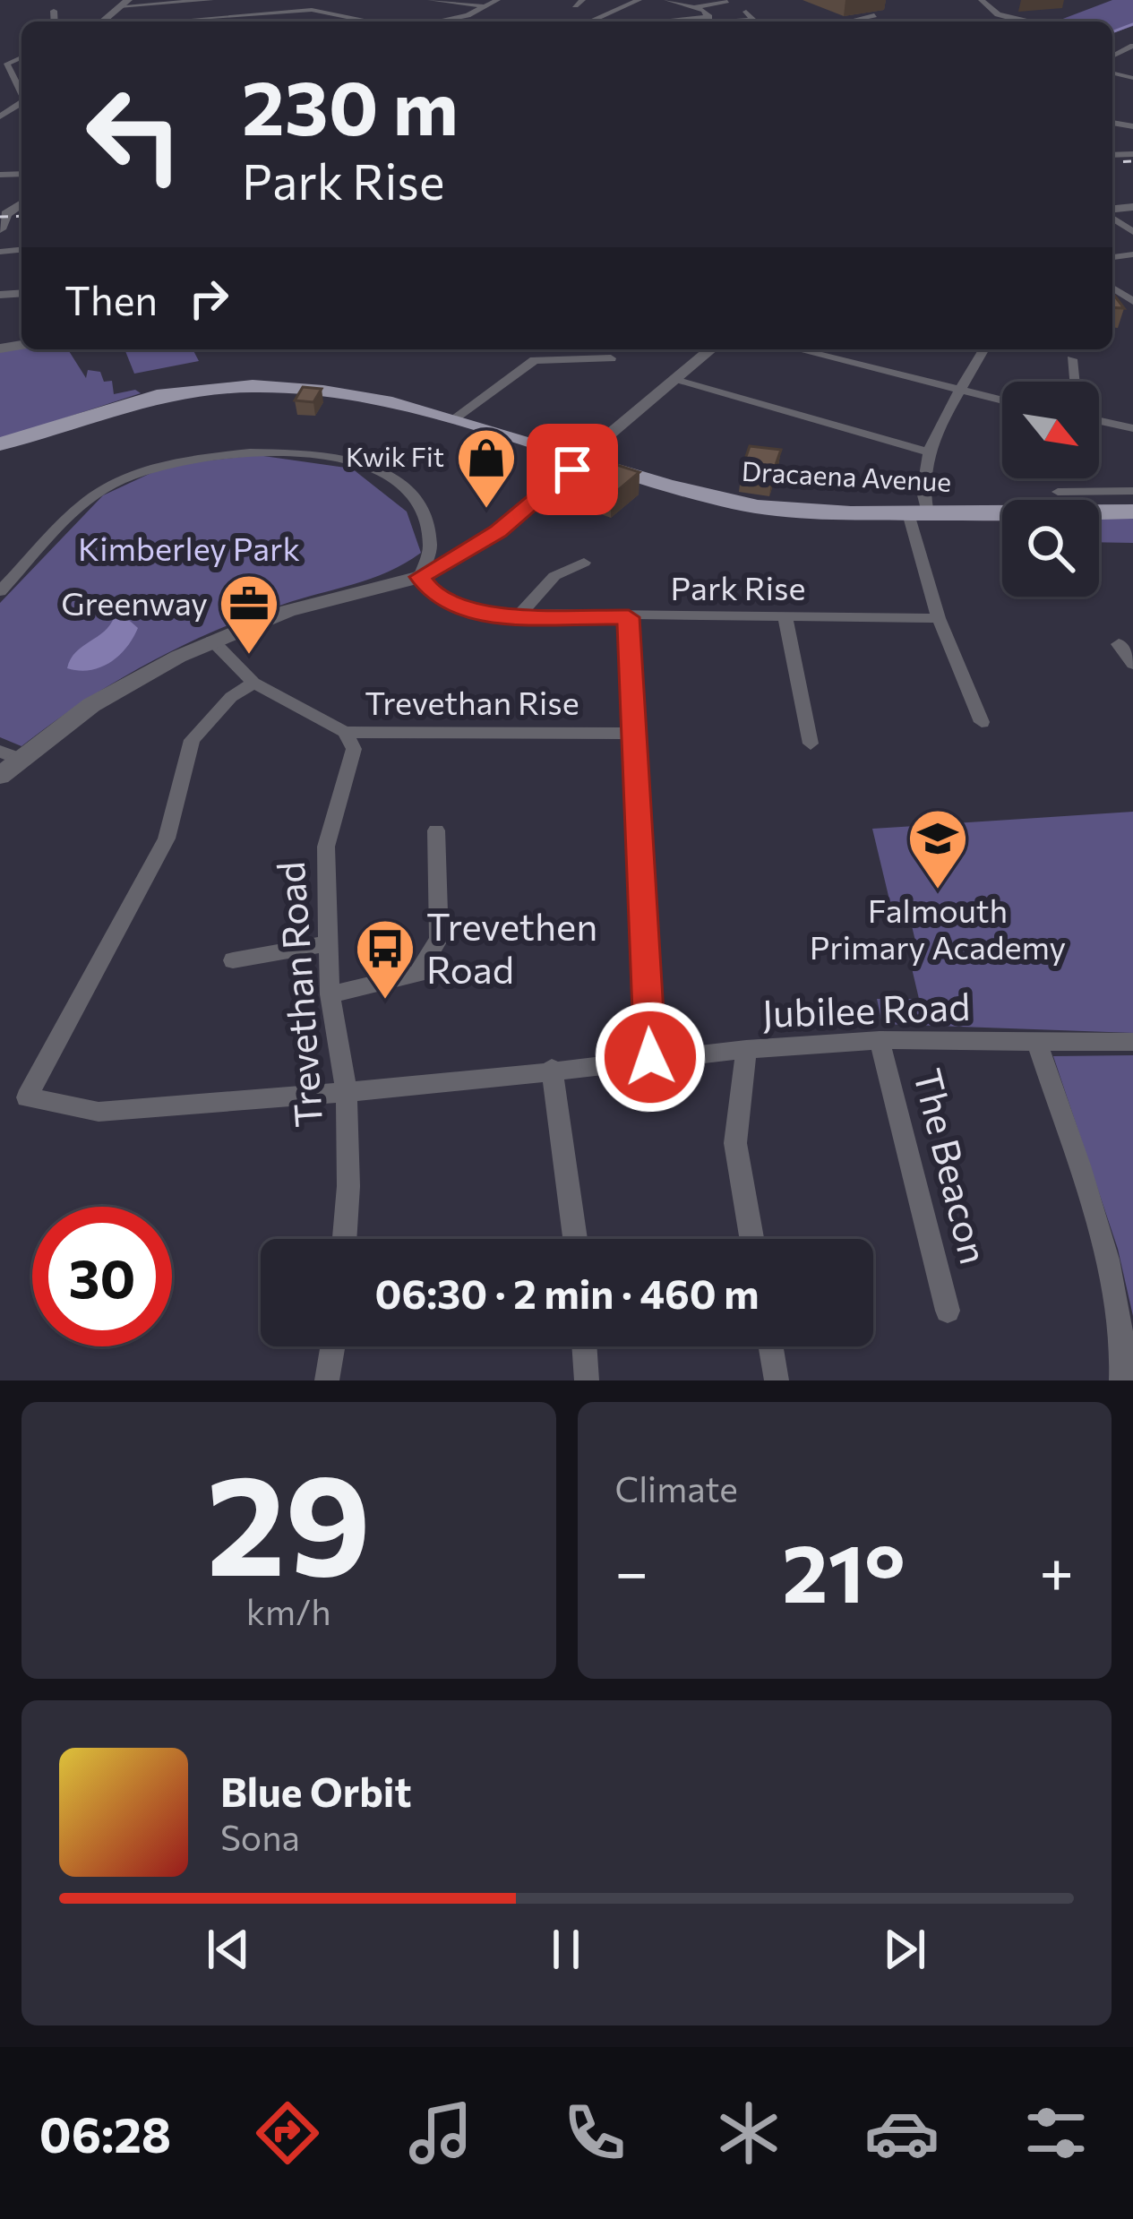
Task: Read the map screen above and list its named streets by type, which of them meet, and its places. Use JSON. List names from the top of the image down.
{
  "streets": {
    "main road": ["Dracaena Avenue"],
    "street": [
      "Park Rise",
      "Trevethan Rise",
      "Trevethan Road",
      "Jubilee Road",
      "The Beacon"
    ]
  },
  "crossings": [
    ["Trevethan Rise", "Trevethan Road"],
    ["Trevethan Rise", "Jubilee Road"],
    ["Trevethan Road", "Jubilee Road"],
    ["Jubilee Road", "The Beacon"]
  ],
  "parks": ["Kimberley Park"],
  "places": {
    "shop": ["Kwik Fit"],
    "office": ["Greenway"],
    "school or university": ["Falmouth Primary Academy"],
    "bus stop": ["Trevethen Road"]
  },
  "north": "bottom right",
  "page": {
    "turn": ["230 m", "Park Rise"],
    "then": "Then",
    "limit": "30",
    "trip": "06:30 · 2 min · 460 m",
    "tile": [
      ["29", "km/h"],
      "Climate"
    ],
    "heat": ["−", "21°", "+"],
    "song": ["Blue Orbit", "Sona"],
    "tabs": "06:28"
  }
}
